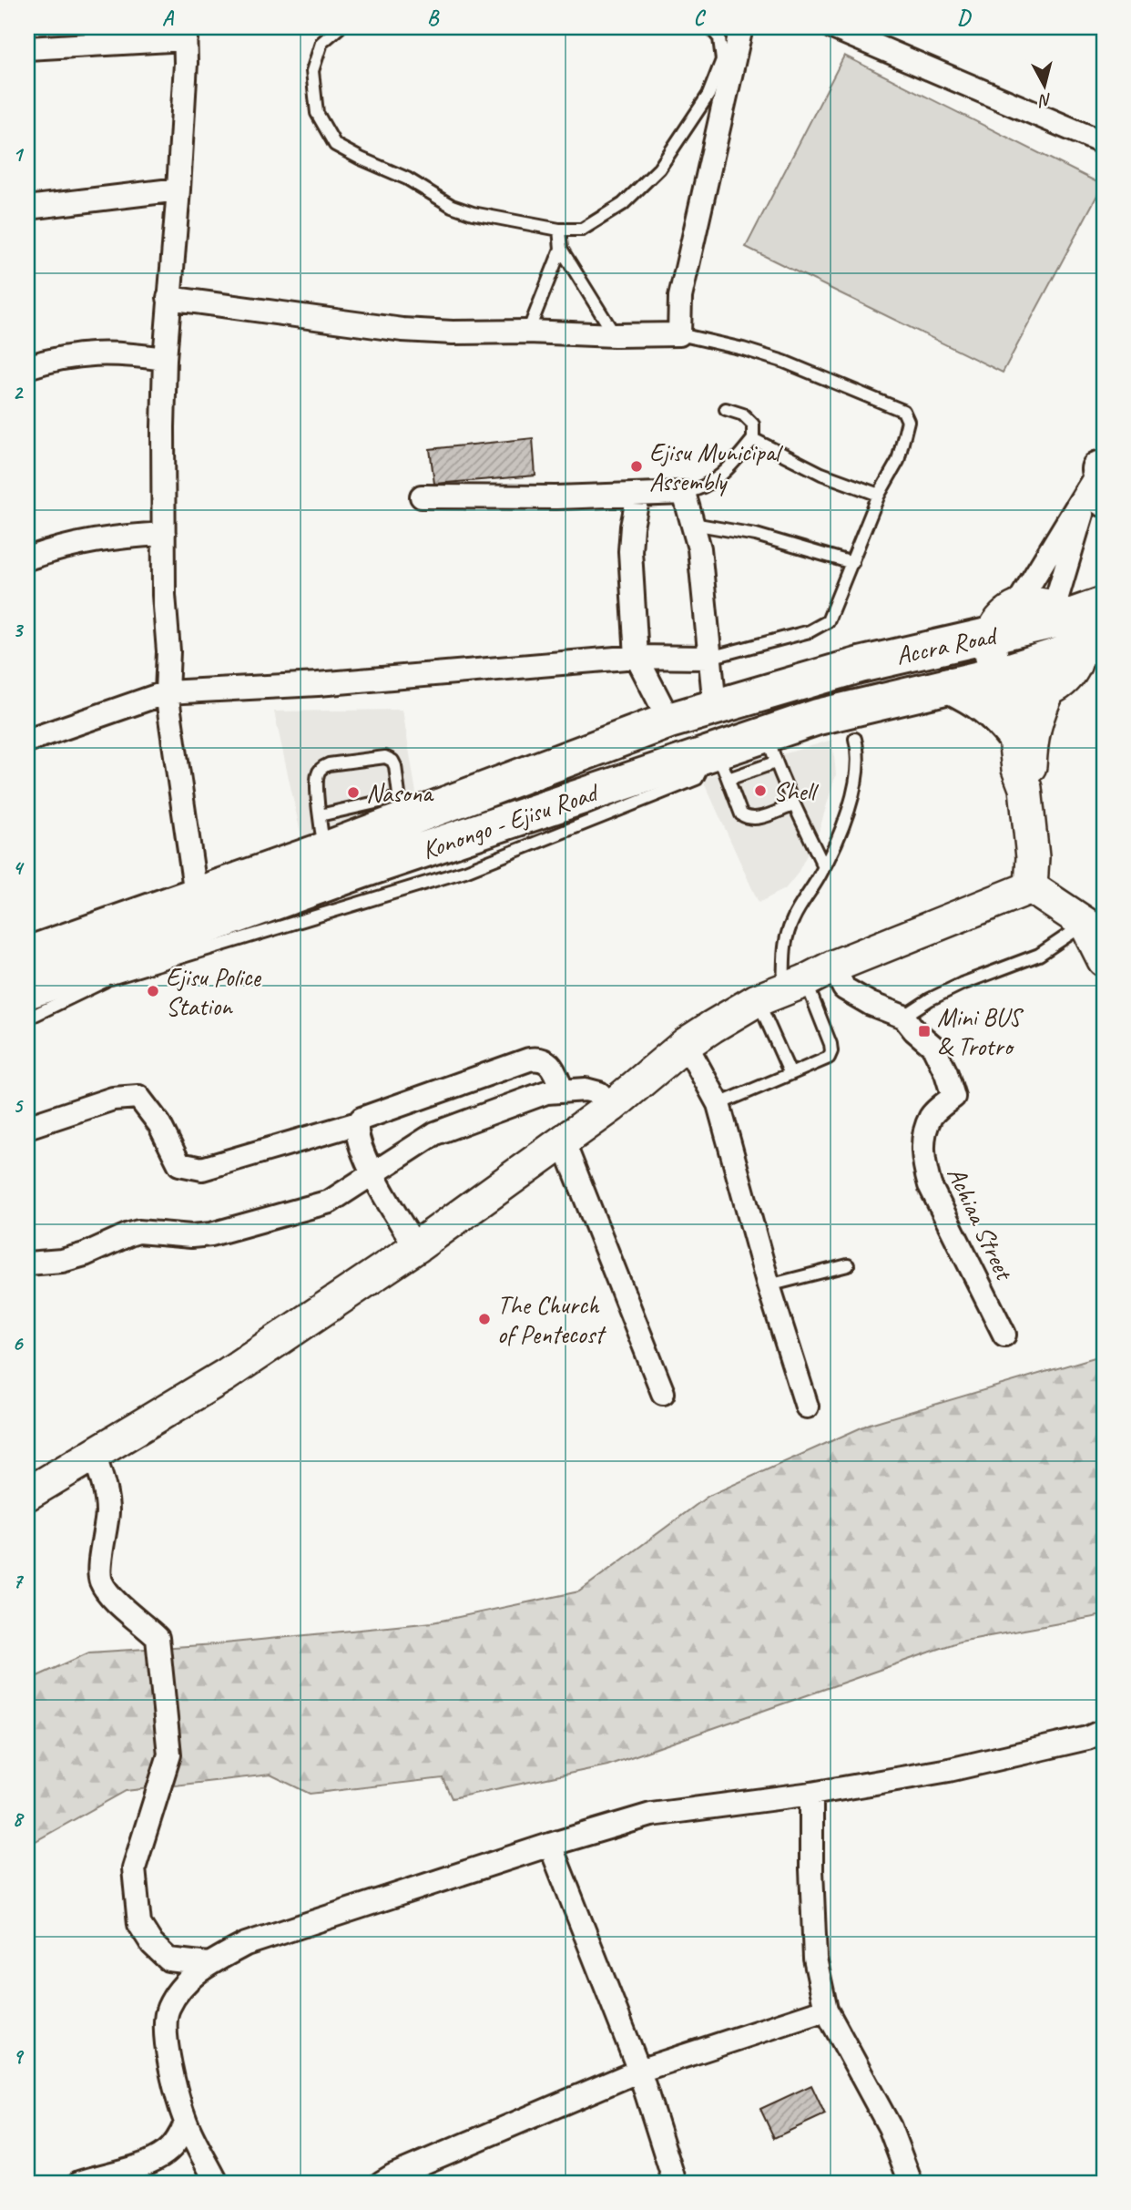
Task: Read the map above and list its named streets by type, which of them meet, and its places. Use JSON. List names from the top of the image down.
{
  "streets": {
    "highway": ["Accra Road", "Konongo - Ejisu Road"],
    "street": ["Achiaa Street"]
  },
  "crossings": [
    ["Accra Road", "Konongo - Ejisu Road"]
  ],
  "places": {
    "other": [
      "Ejisu Municipal Assembly",
      "Shell",
      "Nasona",
      "Ejisu Police Station",
      "The Church of Pentecost"
    ],
    "transit": ["Mini BUS & Trotro"]
  },
  "north": "bottom",
  "grid": {
    "columns": [
      "A",
      "B",
      "C",
      "D"
    ],
    "rows": [
      "1",
      "2",
      "3",
      "4",
      "5",
      "6",
      "7",
      "8",
      "9"
    ]
  }
}
